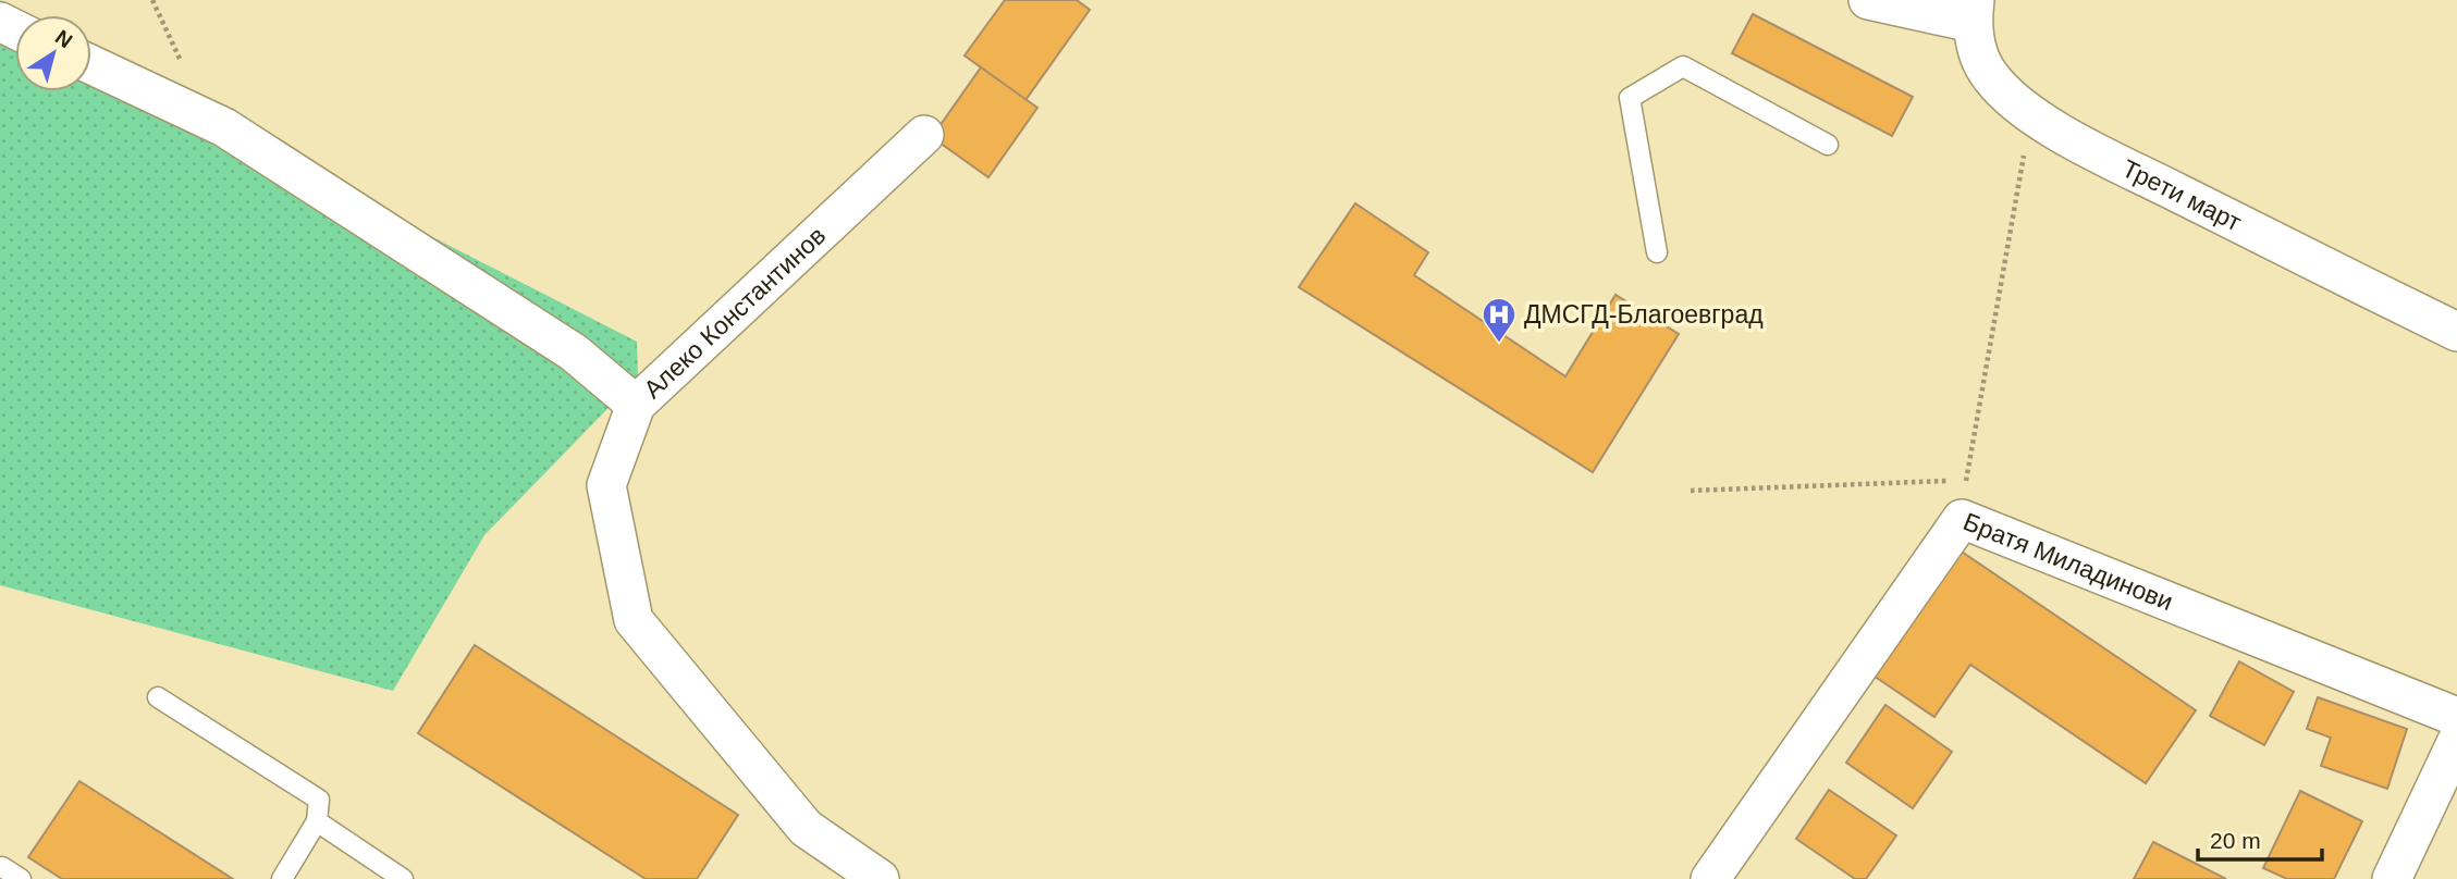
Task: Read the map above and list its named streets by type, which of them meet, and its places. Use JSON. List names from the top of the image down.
{
  "streets": {
    "street": ["Трети март", "Алеко Константинов", "Братя Миладинови"]
  },
  "places": {
    "hospital": ["ДМСГД-Благоевград"]
  },
  "scale_bar": "20 m",
  "north": "top right"
}
